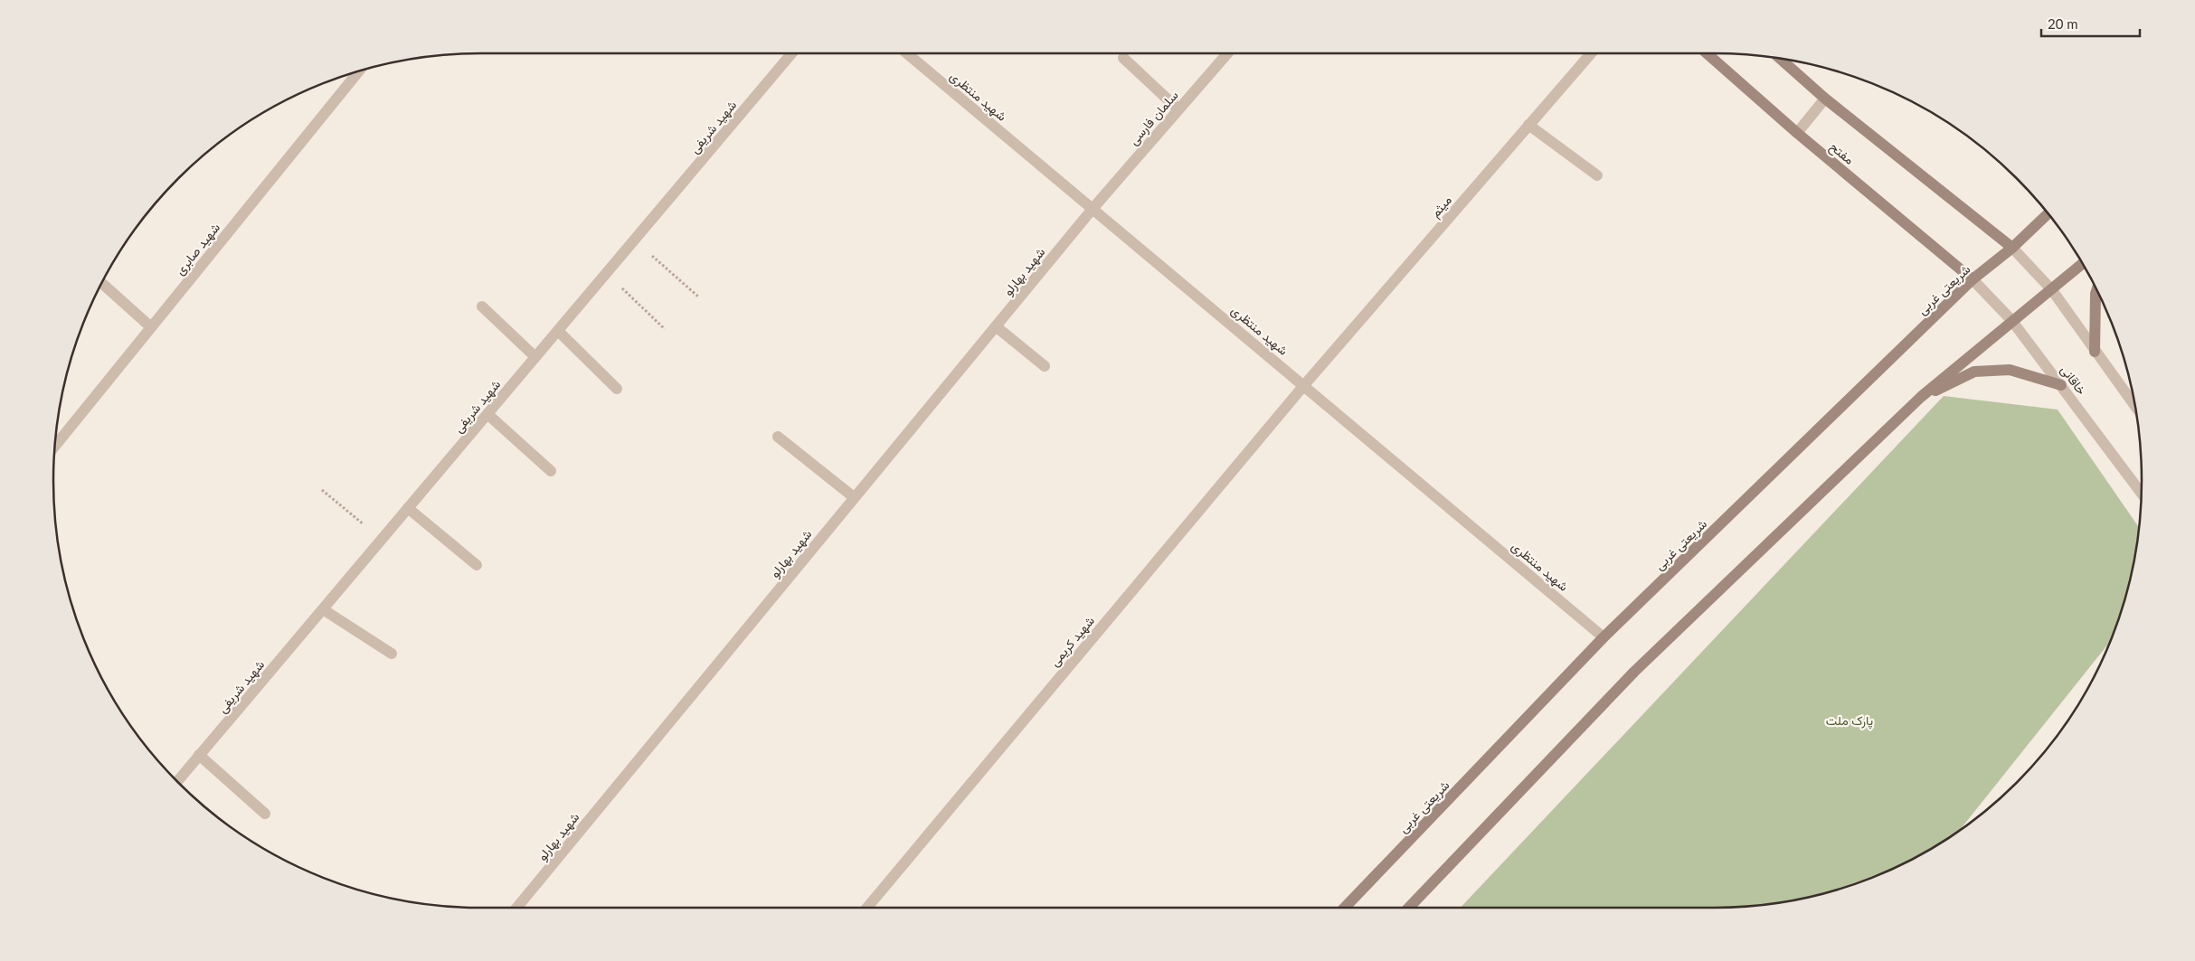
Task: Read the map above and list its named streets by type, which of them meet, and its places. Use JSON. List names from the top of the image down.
{
  "streets": {
    "main road": ["مفتح", "شریعتی غربی"],
    "street": [
      "شهید منتظری",
      "سلمان فارسی",
      "شهید شریفی",
      "میثم",
      "شهید صابری",
      "شهید بهارلو",
      "خاقانی",
      "شهید کریمی"
    ]
  },
  "crossings": [
    ["شهید منتظری", "سلمان فارسی"],
    ["شهید منتظری", "میثم"],
    ["شهید منتظری", "شهید بهارلو"],
    ["شهید منتظری", "شریعتی غربی"],
    ["شهید منتظری", "شهید کریمی"],
    ["سلمان فارسی", "شهید بهارلو"],
    ["مفتح", "شریعتی غربی"],
    ["مفتح", "خاقانی"],
    ["میثم", "شهید کریمی"],
    ["شریعتی غربی", "خاقانی"]
  ],
  "parks": ["پارک ملت"],
  "scale_bar": "20 m"
}
